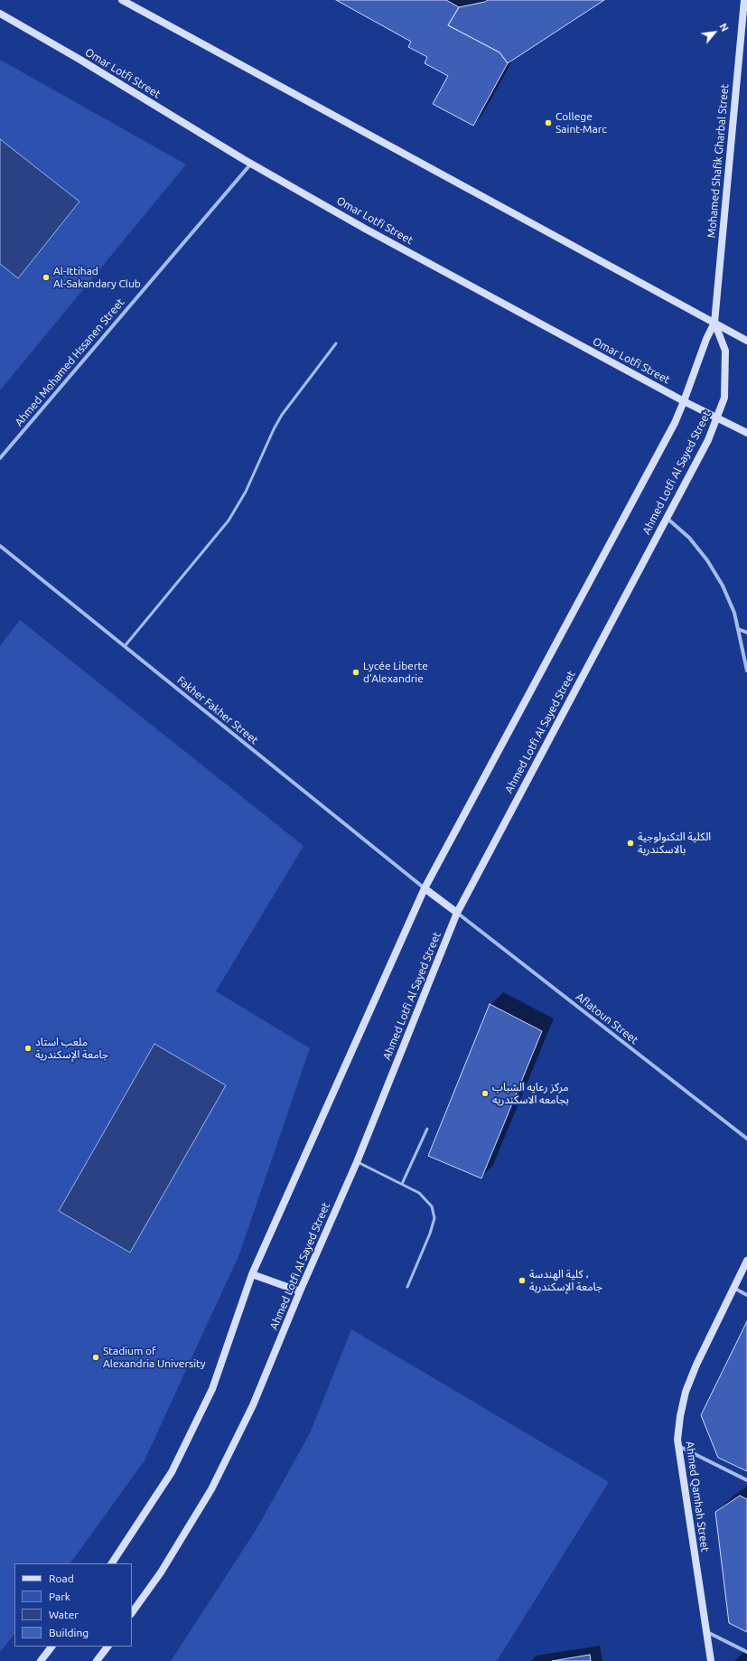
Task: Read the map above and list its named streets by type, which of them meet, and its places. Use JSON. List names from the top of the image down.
{
  "streets": {
    "main road": [
      "Omar Lotfi Street",
      "Mohamed Shafik Gharbal Street",
      "Ahmed Lotfi Al Sayed Street",
      "Ahmed Qamhah Street"
    ],
    "street": ["Ahmed Mohamed Hssanen Street", "Fakher Fakher Street", "Aflatoun Street"]
  },
  "crossings": [
    ["Omar Lotfi Street", "Ahmed Mohamed Hssanen Street"],
    ["Omar Lotfi Street", "Ahmed Lotfi Al Sayed Street"],
    ["Mohamed Shafik Gharbal Street", "Ahmed Lotfi Al Sayed Street"],
    ["Ahmed Lotfi Al Sayed Street", "Aflatoun Street"]
  ],
  "places": [
    "College Saint-Marc",
    "Al-Ittihad Al-Sakandary Club",
    "Lycée Liberte d'Alexandrie",
    "الكلية التكنولوجية بالاسكندرية",
    "ملعب استاد جامعة الإسكندرية",
    "مركز رعايه الشباب بجامعه الاسكندريه",
    "كلية الهندسة ، جامعة الإسكندرية",
    "Stadium of Alexandria University"
  ],
  "legend": [
    "Road",
    "Park",
    "Water",
    "Building"
  ],
  "north": "top right"
}
